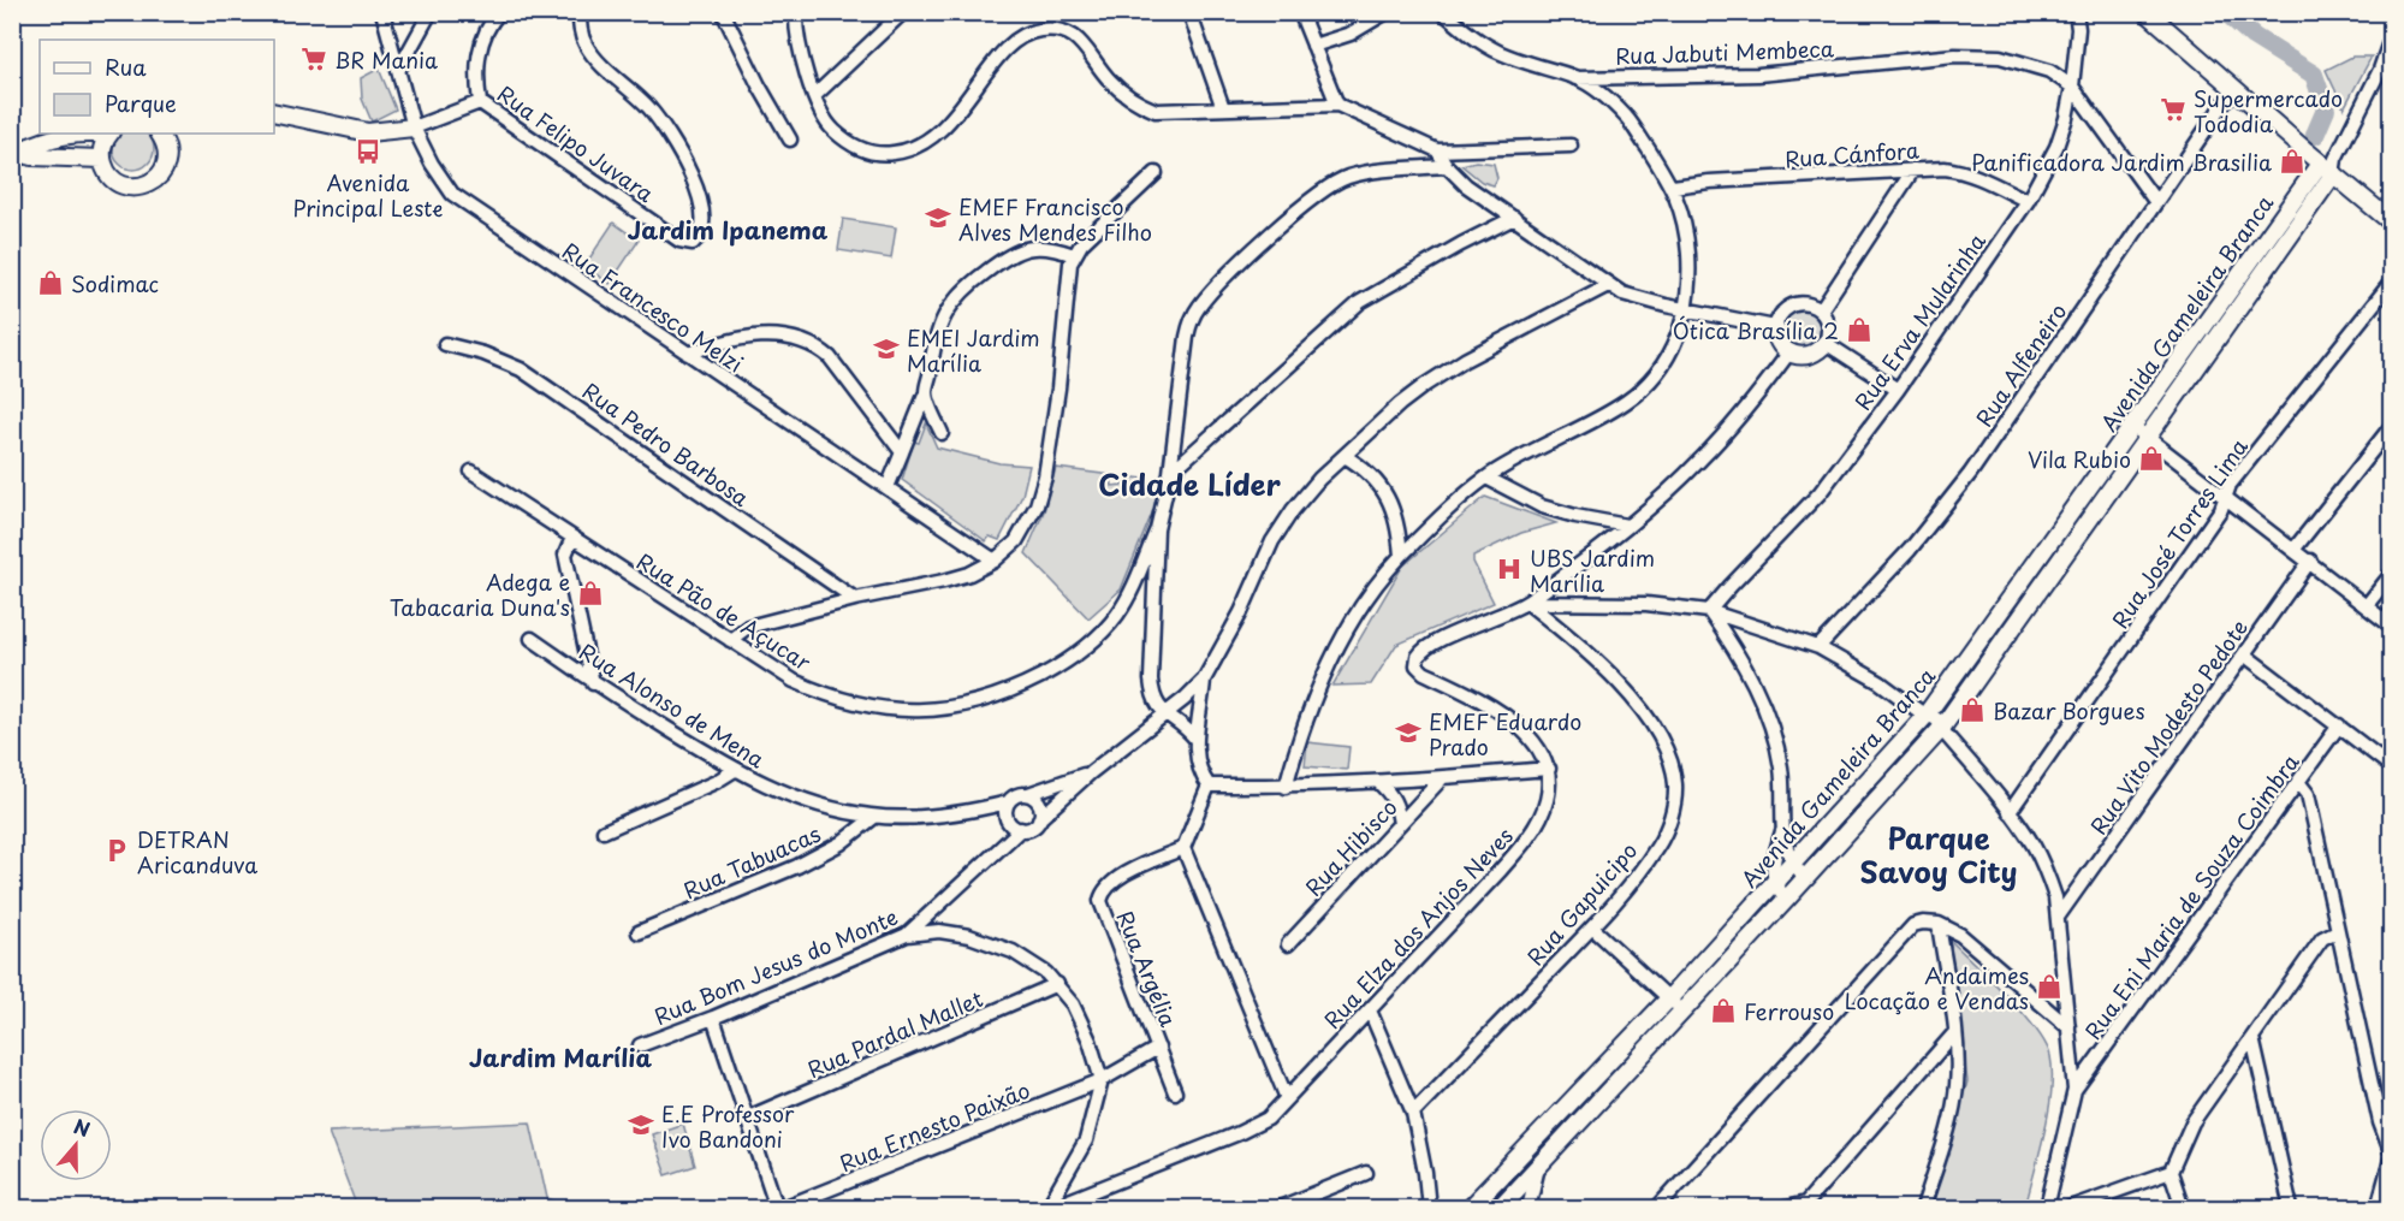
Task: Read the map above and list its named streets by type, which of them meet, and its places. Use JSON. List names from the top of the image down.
{
  "streets": {
    "main road": ["Avenida Gameleira Branca"],
    "street": [
      "Rua Jabuti Membeca",
      "Rua Felipo Juvara",
      "Rua Cánfora",
      "Rua Francesco Melzi",
      "Rua Erva Mularinha",
      "Rua Alfeneiro",
      "Rua Pedro Barbosa",
      "Rua José Torres Lima",
      "Rua Pão de Açucar",
      "Rua Alonso de Mena",
      "Rua Vito Modesto Pedote",
      "Rua Hibisco",
      "Rua Tabuacas",
      "Rua Eni Maria de Souza Coimbra",
      "Rua Gapuicipo",
      "Rua Elza dos Anjos Neves",
      "Rua Bom Jesus do Monte",
      "Rua Argélia",
      "Rua Pardal Mallet",
      "Rua Ernesto Paixão"
    ]
  },
  "crossings": [
    ["Rua Jabuti Membeca", "Rua Erva Mularinha"],
    ["Rua Jabuti Membeca", "Rua Alfeneiro"],
    ["Rua Cánfora", "Rua Erva Mularinha"],
    ["Rua Alonso de Mena", "Rua Tabuacas"],
    ["Rua Alonso de Mena", "Rua Bom Jesus do Monte"],
    ["Rua Argélia", "Rua Ernesto Paixão"]
  ],
  "districts": [
    "Jardim Ipanema",
    "Cidade Líder",
    "Parque Savoy City",
    "Jardim Marília"
  ],
  "places": {
    "supermarket": ["BR Mania", "Supermercado Tododia"],
    "bus stop": ["Avenida Principal Leste"],
    "shop": [
      "Panificadora Jardim Brasilia",
      "Sodimac",
      "Ótica Brasília 2",
      "Vila Rubio",
      "Adega e Tabacaria Duna's",
      "Bazar Borgues",
      "Andaimes Locação e Vendas",
      "Ferrouso"
    ],
    "school or university": [
      "EMEF Francisco Alves Mendes Filho",
      "EMEI Jardim Marília",
      "EMEF Eduardo Prado",
      "E.E Professor Ivo Bandoni"
    ],
    "hospital": ["UBS Jardim Marília"],
    "parking": ["DETRAN Aricanduva"]
  },
  "legend": ["Rua", "Parque"],
  "north": "top"
}
